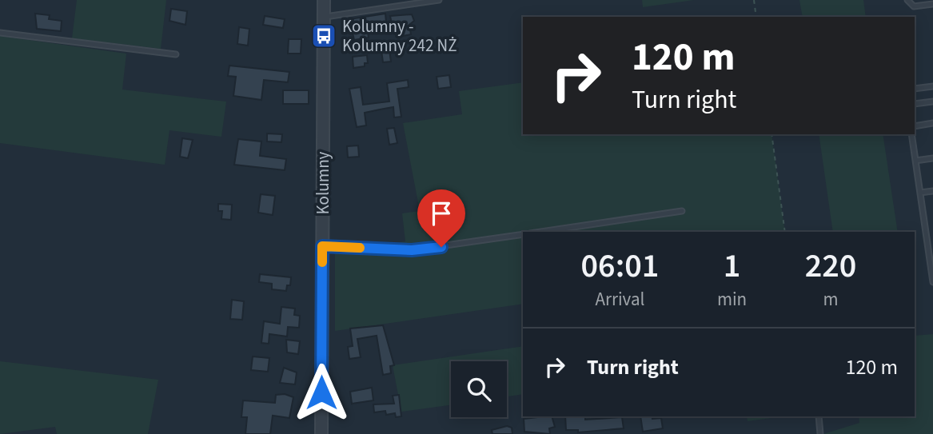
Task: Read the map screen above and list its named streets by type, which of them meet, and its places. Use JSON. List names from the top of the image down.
{
  "streets": {
    "street": ["Kolumny"]
  },
  "places": {
    "bus stop": ["Kolumny - Kolumny 242 NŻ"]
  },
  "page": {
    "turn": ["120 m", "Turn right"],
    "eta": [
      "06:01",
      "Arrival",
      "1",
      "min",
      "220",
      "m"
    ],
    "list": [
      {
        "name": "Turn right",
        "value": "120 m"
      }
    ]
  }
}
